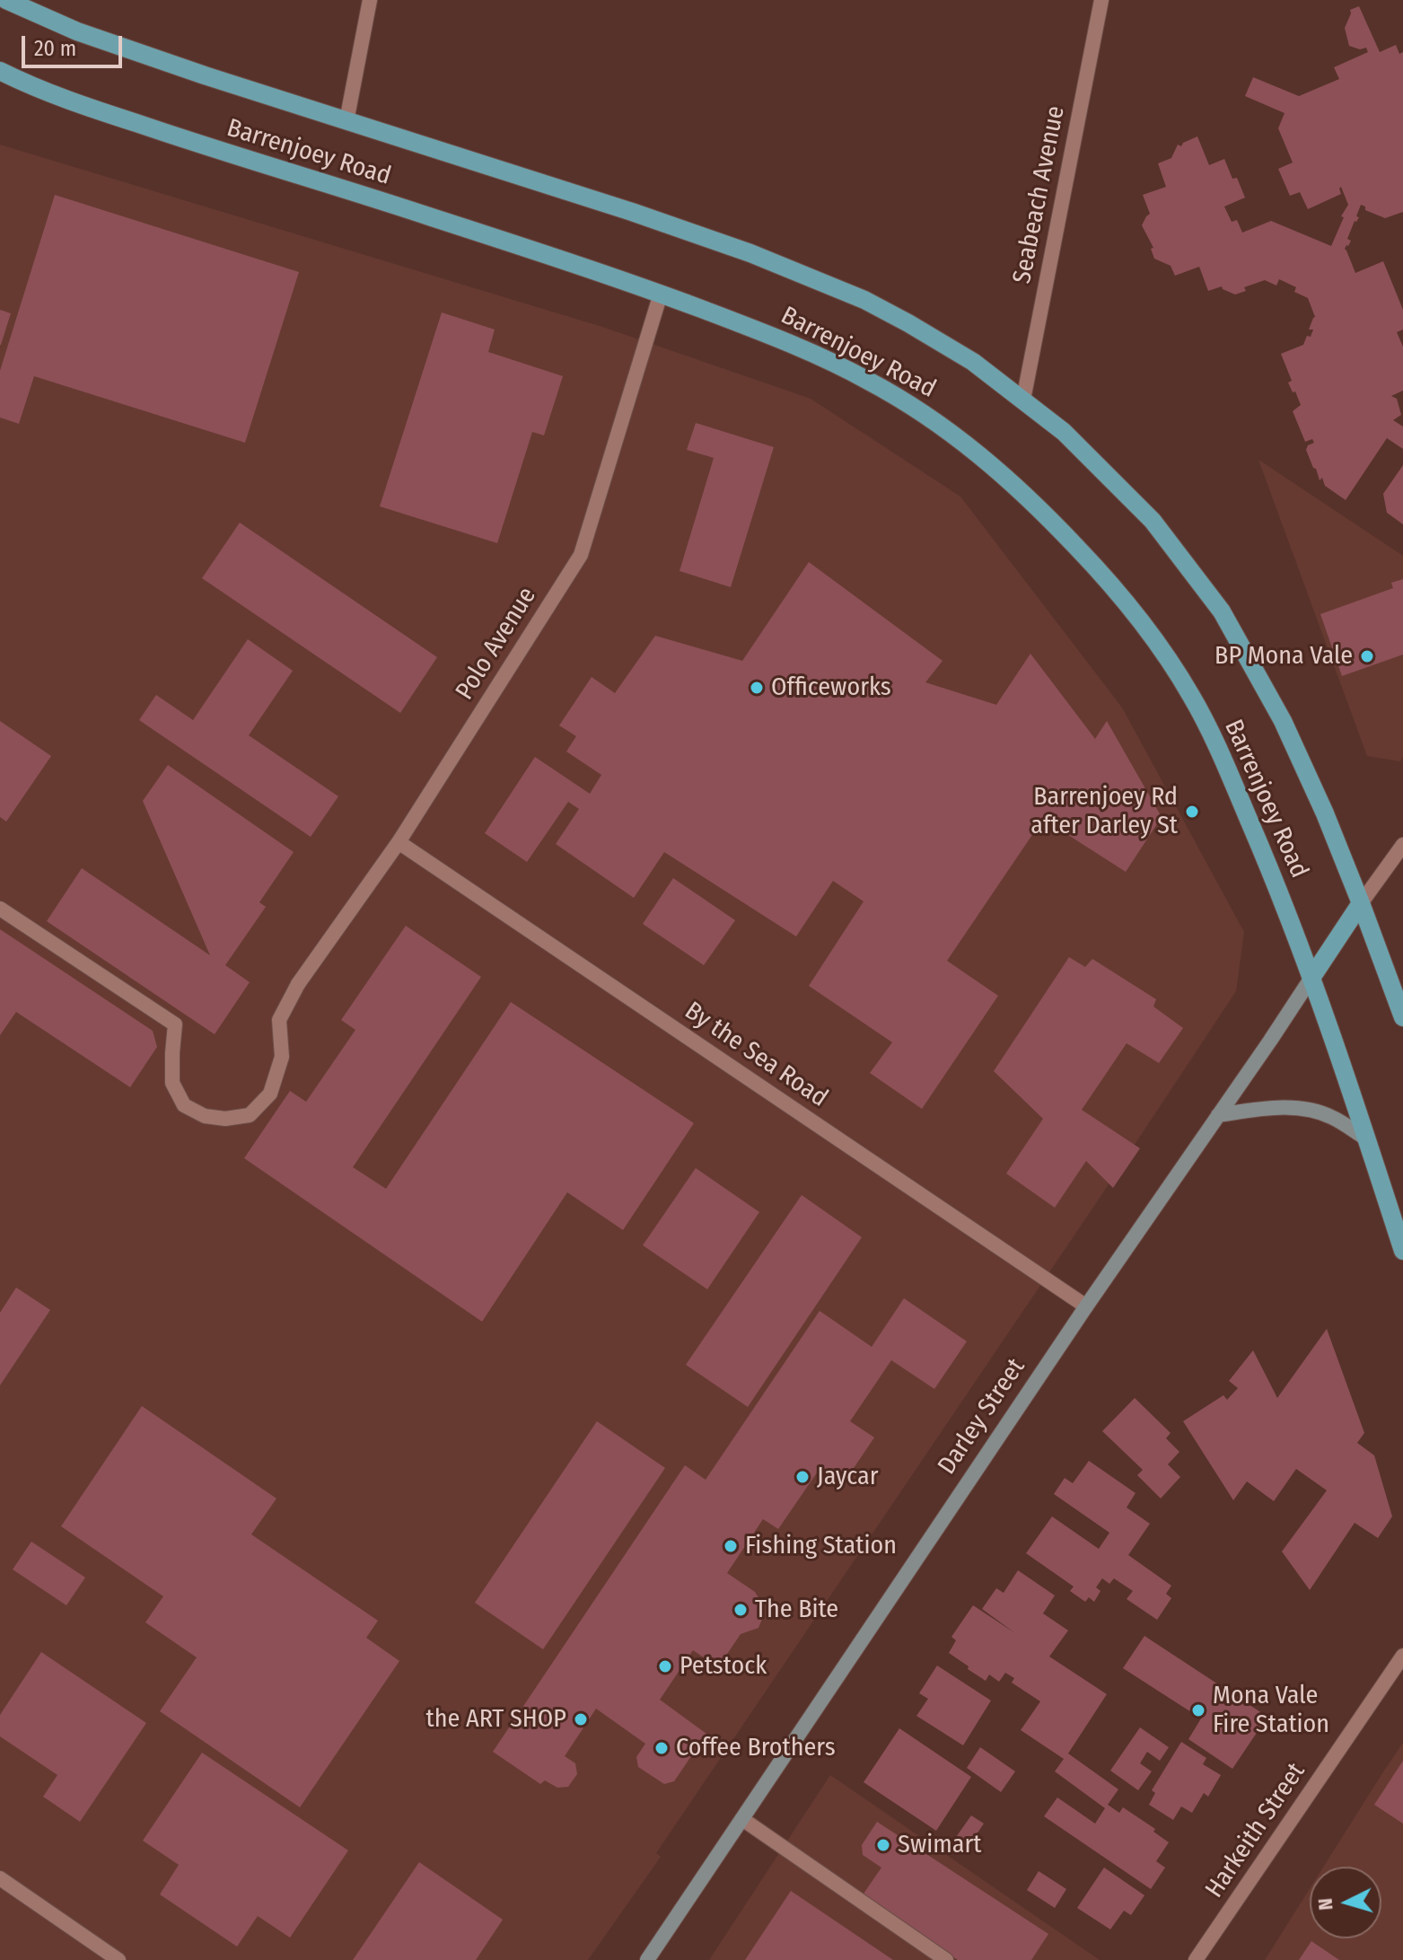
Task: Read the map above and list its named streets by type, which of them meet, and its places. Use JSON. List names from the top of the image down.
{
  "streets": {
    "main road": ["Barrenjoey Road", "Darley Street"],
    "street": [
      "Seabeach Avenue",
      "Polo Avenue",
      "By the Sea Road",
      "Harkeith Street"
    ]
  },
  "crossings": [
    ["Barrenjoey Road", "Seabeach Avenue"],
    ["Barrenjoey Road", "Polo Avenue"],
    ["Barrenjoey Road", "Darley Street"],
    ["Polo Avenue", "By the Sea Road"],
    ["By the Sea Road", "Darley Street"]
  ],
  "places": [
    "BP Mona Vale",
    "Officeworks",
    "Barrenjoey Rd after Darley St",
    "Jaycar",
    "Fishing Station",
    "The Bite",
    "Petstock",
    "Mona Vale Fire Station",
    "the ART SHOP",
    "Coffee Brothers",
    "Swimart"
  ],
  "scale_bar": "20 m",
  "north": "left"
}
